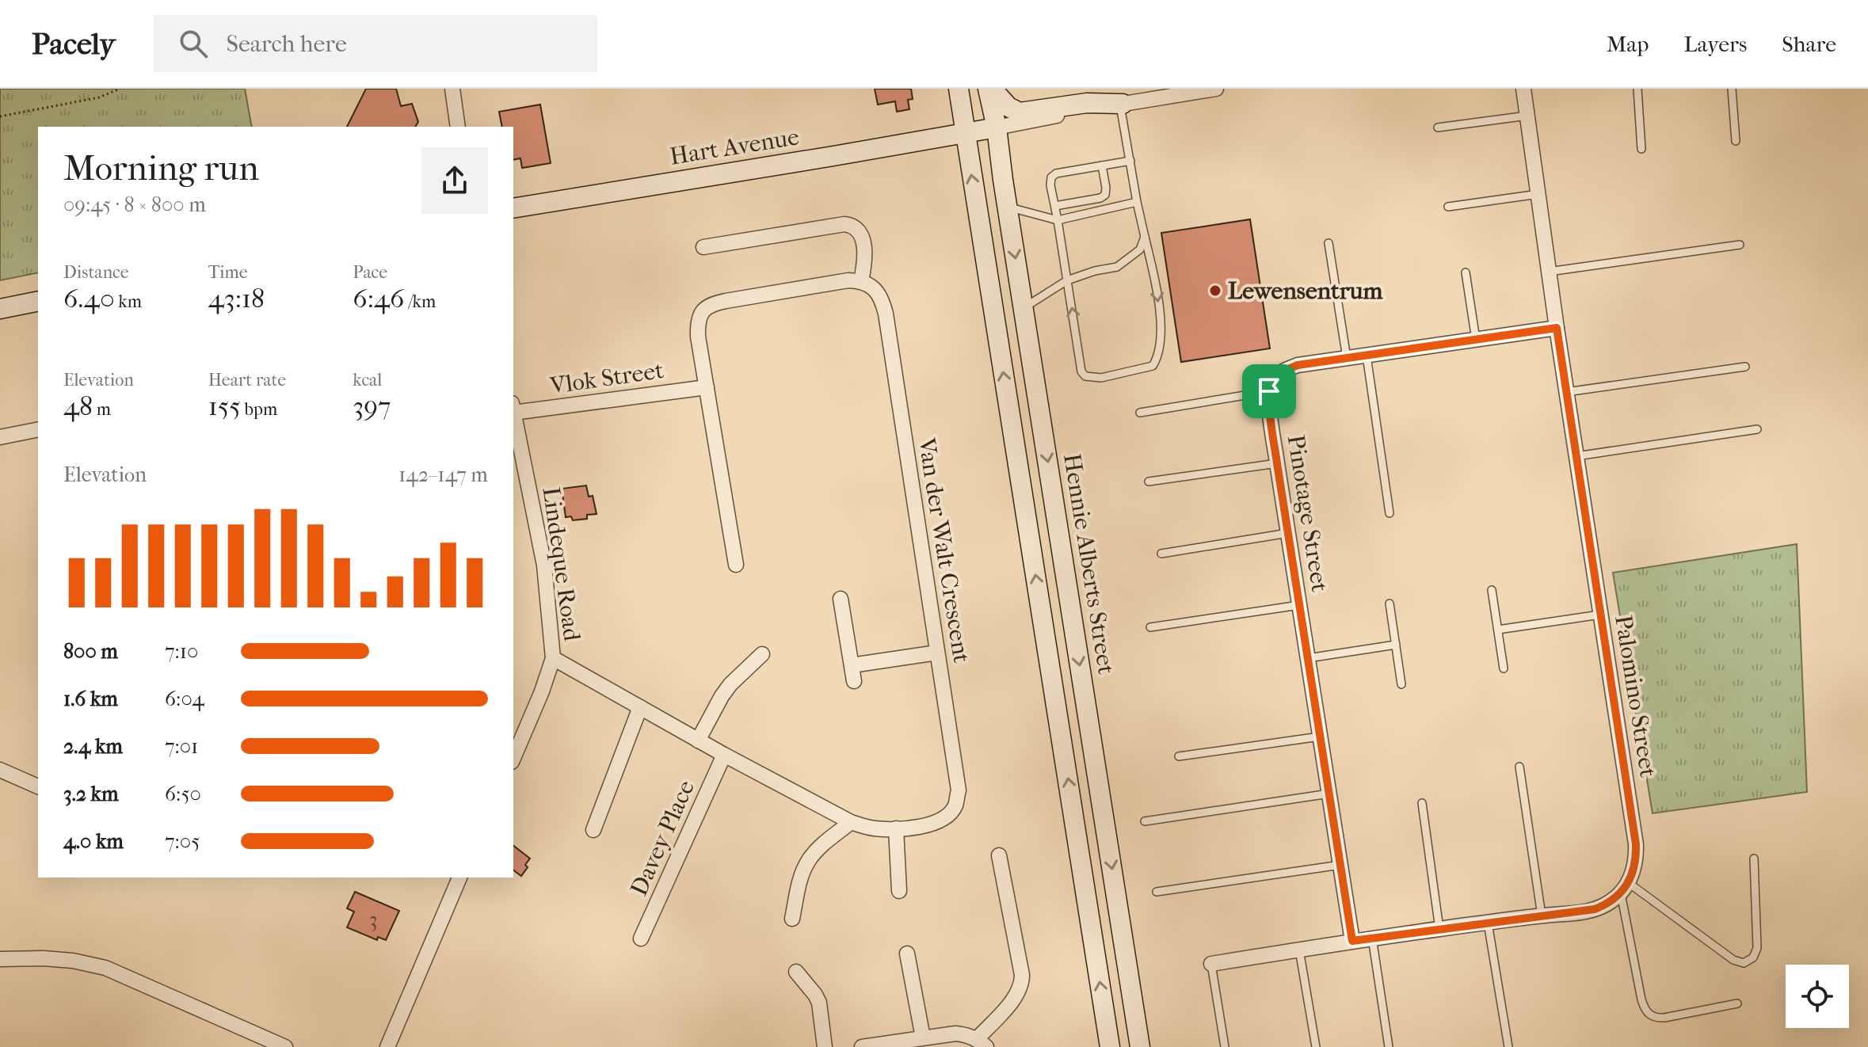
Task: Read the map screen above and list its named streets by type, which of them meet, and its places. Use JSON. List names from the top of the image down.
{
  "streets": {
    "street": [
      "Hart Avenue",
      "Vlok Street",
      "Pinotage Street",
      "Van der Walt Crescent",
      "Lindeque Road",
      "Hennie Alberts Street",
      "Palomino Street",
      "Davey Place"
    ]
  },
  "crossings": [
    ["Hart Avenue", "Hennie Alberts Street"],
    ["Van der Walt Crescent", "Lindeque Road"],
    ["Van der Walt Crescent", "Davey Place"]
  ],
  "places": ["Lewensentrum"],
  "house_numbers": ["3"],
  "page": {
    "header": "Pacely",
    "search": "Search here",
    "nav": ["Map", "Layers", "Share"],
    "heading": ["Morning run", "09:45 · 8 × 800 m"],
    "stats": [
      ["Distance", "6.40 km"],
      ["Time", "43:18"],
      ["Pace", "6:46 /km"],
      ["Elevation", "48 m"],
      ["Heart rate", "155 bpm"],
      ["kcal", "397"]
    ],
    "chart": ["Elevation", "142–147 m"],
    "list": [
      {
        "name": "800 m",
        "note": "7:10"
      },
      {
        "name": "1.6 km",
        "note": "6:04"
      },
      {
        "name": "2.4 km",
        "note": "7:01"
      },
      {
        "name": "3.2 km",
        "note": "6:50"
      },
      {
        "name": "4.0 km",
        "note": "7:05"
      }
    ]
  }
}
